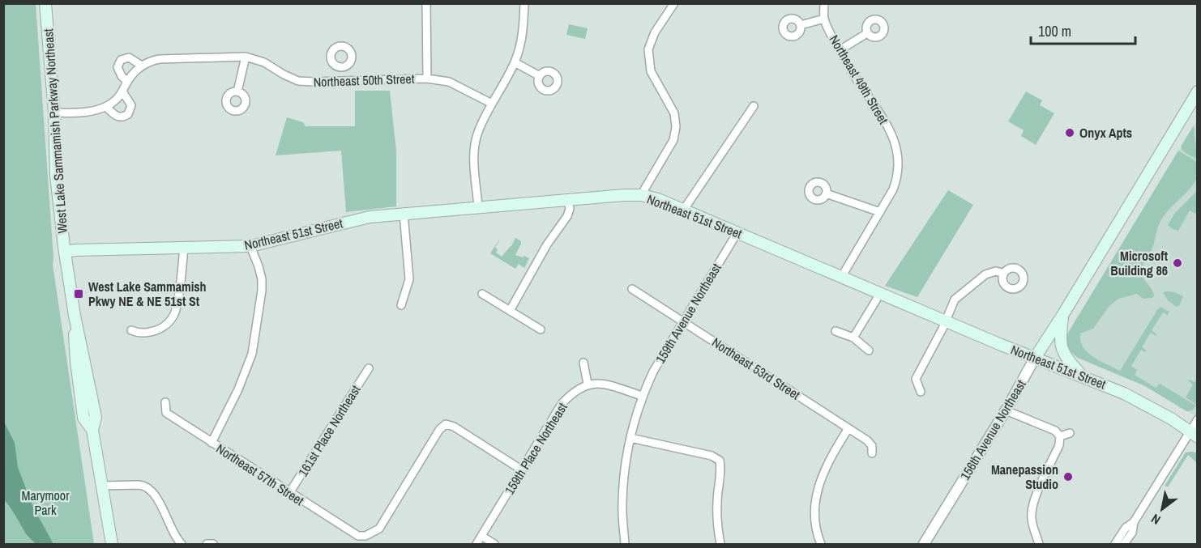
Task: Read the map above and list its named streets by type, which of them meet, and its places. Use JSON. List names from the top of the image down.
{
  "streets": {
    "main road": ["West Lake Sammamish Parkway Northeast", "Northeast 51st Street", "156th Avenue Northeast"],
    "street": [
      "Northeast 49th Street",
      "Northeast 50th Street",
      "159th Avenue Northeast",
      "Northeast 53rd Street",
      "161st Place Northeast",
      "159th Place Northeast",
      "Northeast 57th Street"
    ]
  },
  "crossings": [
    ["Northeast 49th Street", "Northeast 51st Street"],
    ["West Lake Sammamish Parkway Northeast", "Northeast 51st Street"],
    ["Northeast 51st Street", "159th Avenue Northeast"],
    ["Northeast 51st Street", "156th Avenue Northeast"],
    ["159th Avenue Northeast", "Northeast 53rd Street"],
    ["161st Place Northeast", "Northeast 57th Street"],
    ["159th Place Northeast", "Northeast 57th Street"]
  ],
  "parks": ["Marymoor Park"],
  "places": {
    "other": ["Onyx Apts", "Microsoft Building 86", "Manepassion Studio"],
    "transit": ["West Lake Sammamish Pkwy NE & NE 51st St"]
  },
  "scale_bar": "100 m",
  "north": "bottom left"
}
